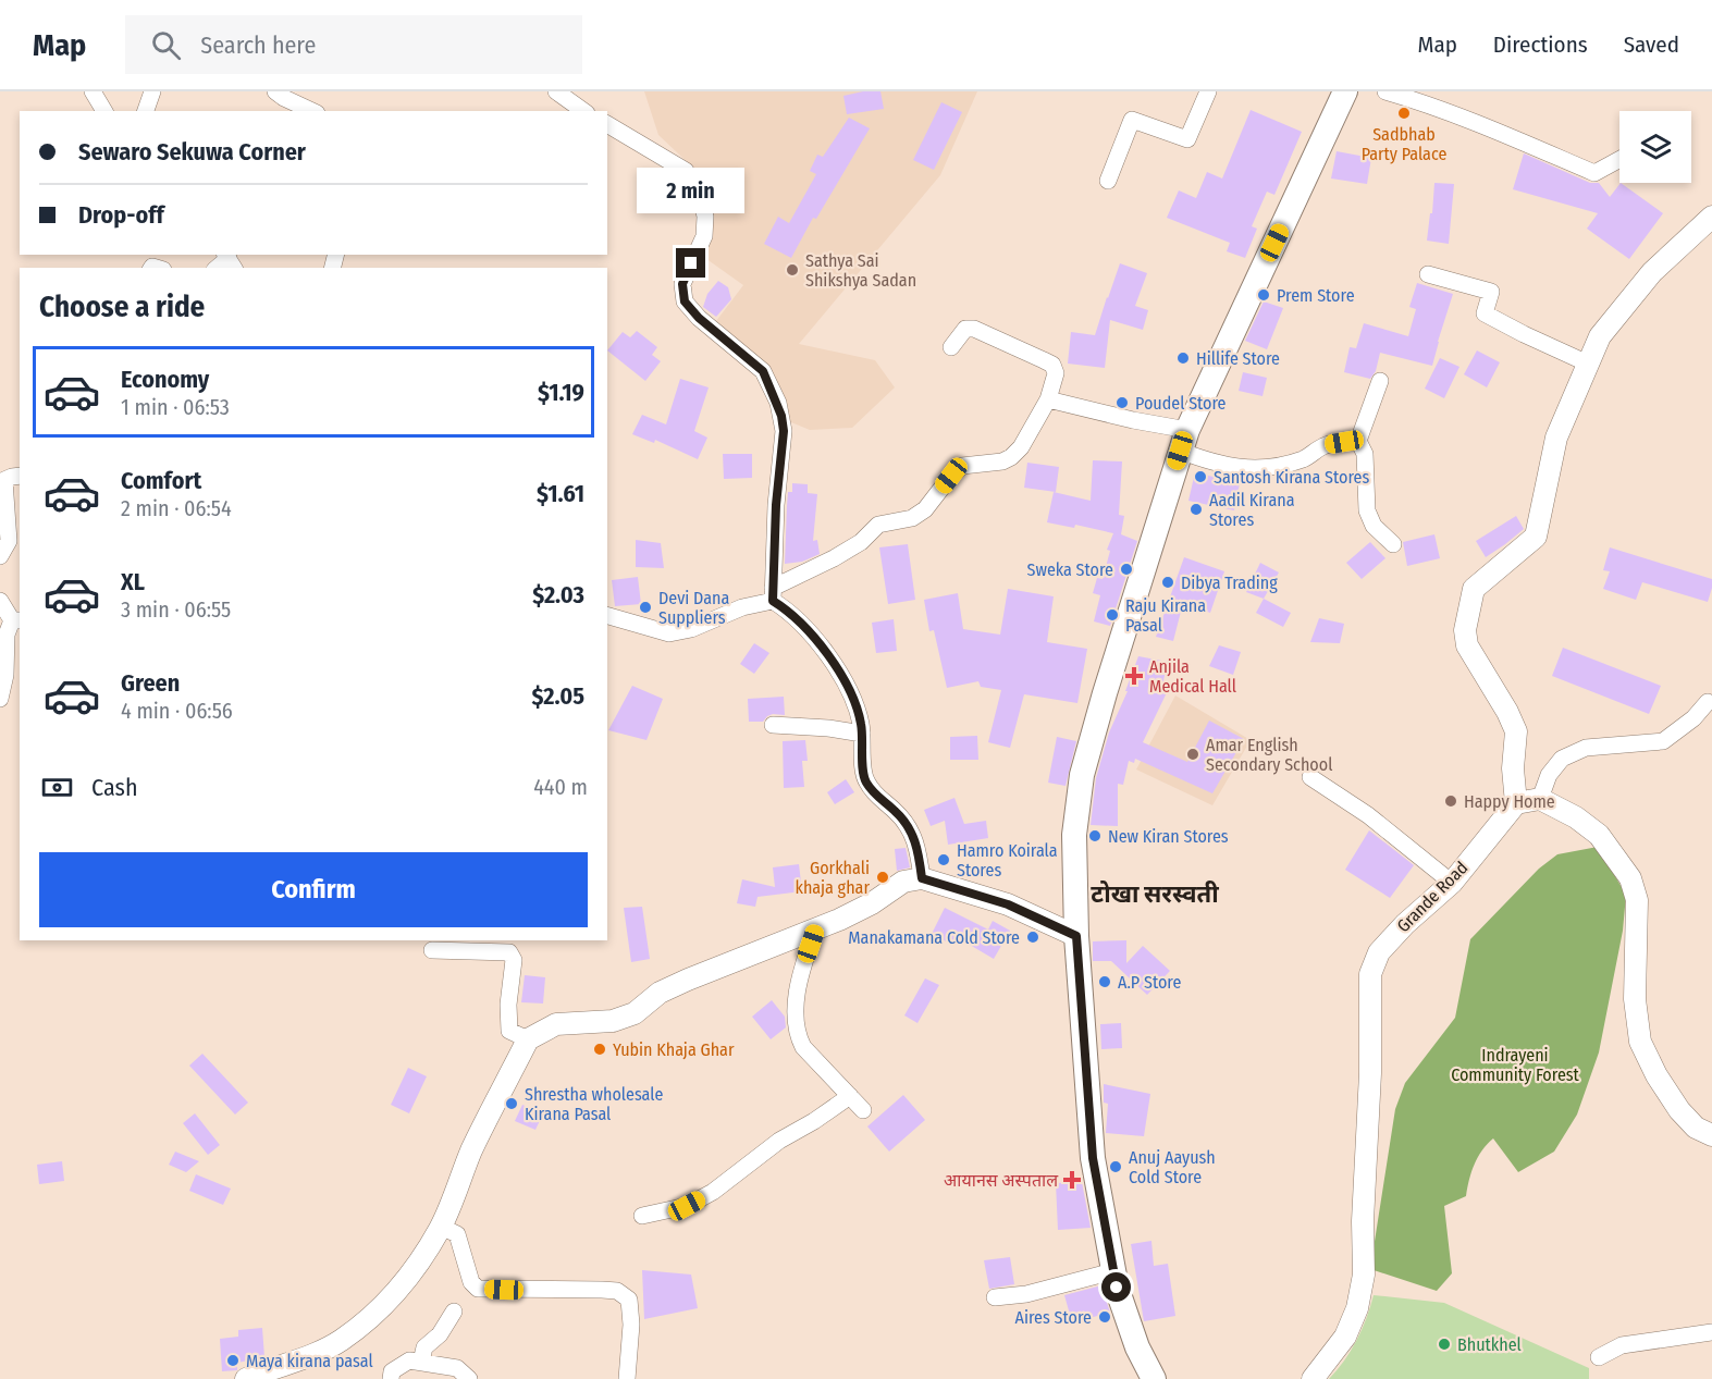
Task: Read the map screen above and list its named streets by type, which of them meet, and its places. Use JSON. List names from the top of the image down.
{
  "streets": {
    "street": ["Grande Road"]
  },
  "districts": ["टोखा सरस्वती"],
  "parks": ["Indrayeni Community Forest"],
  "places": {
    "other": [
      "Sadbhab Party Palace",
      "Sathya Sai Shikshya Sadan",
      "Prem Store",
      "Hillife Store",
      "Poudel Store",
      "Santosh Kirana Stores",
      "Aadil Kirana Stores",
      "Sweka Store",
      "Dibya Trading",
      "Devi Dana Suppliers",
      "Raju Kirana Pasal",
      "Amar English Secondary School",
      "Happy Home",
      "New Kiran Stores",
      "Hamro Koirala Stores",
      "Gorkhali khaja ghar",
      "Manakamana Cold Store",
      "A.P Store",
      "Yubin Khaja Ghar",
      "Shrestha wholesale Kirana Pasal",
      "Anuj Aayush Cold Store",
      "Aires Store",
      "Bhutkhel",
      "Maya kirana pasal"
    ],
    "health": ["Anjila Medical Hall", "आयानस अस्पताल"]
  },
  "page": {
    "header": "Map",
    "search": "Search here",
    "nav": ["Map", "Directions", "Saved"],
    "banner": ["Sewaro Sekuwa Corner", "Drop-off"],
    "bubble": "2 min",
    "heading": "Choose a ride",
    "list": [
      {
        "name": "Economy",
        "note": "1 min · 06:53",
        "value": "$1.19"
      },
      {
        "name": "Comfort",
        "note": "2 min · 06:54",
        "value": "$1.61"
      },
      {
        "name": "XL",
        "note": "3 min · 06:55",
        "value": "$2.03"
      },
      {
        "name": "Green",
        "note": "4 min · 06:56",
        "value": "$2.05"
      }
    ],
    "pay": ["Cash", "440 m"],
    "buttons": "Confirm"
  }
}
